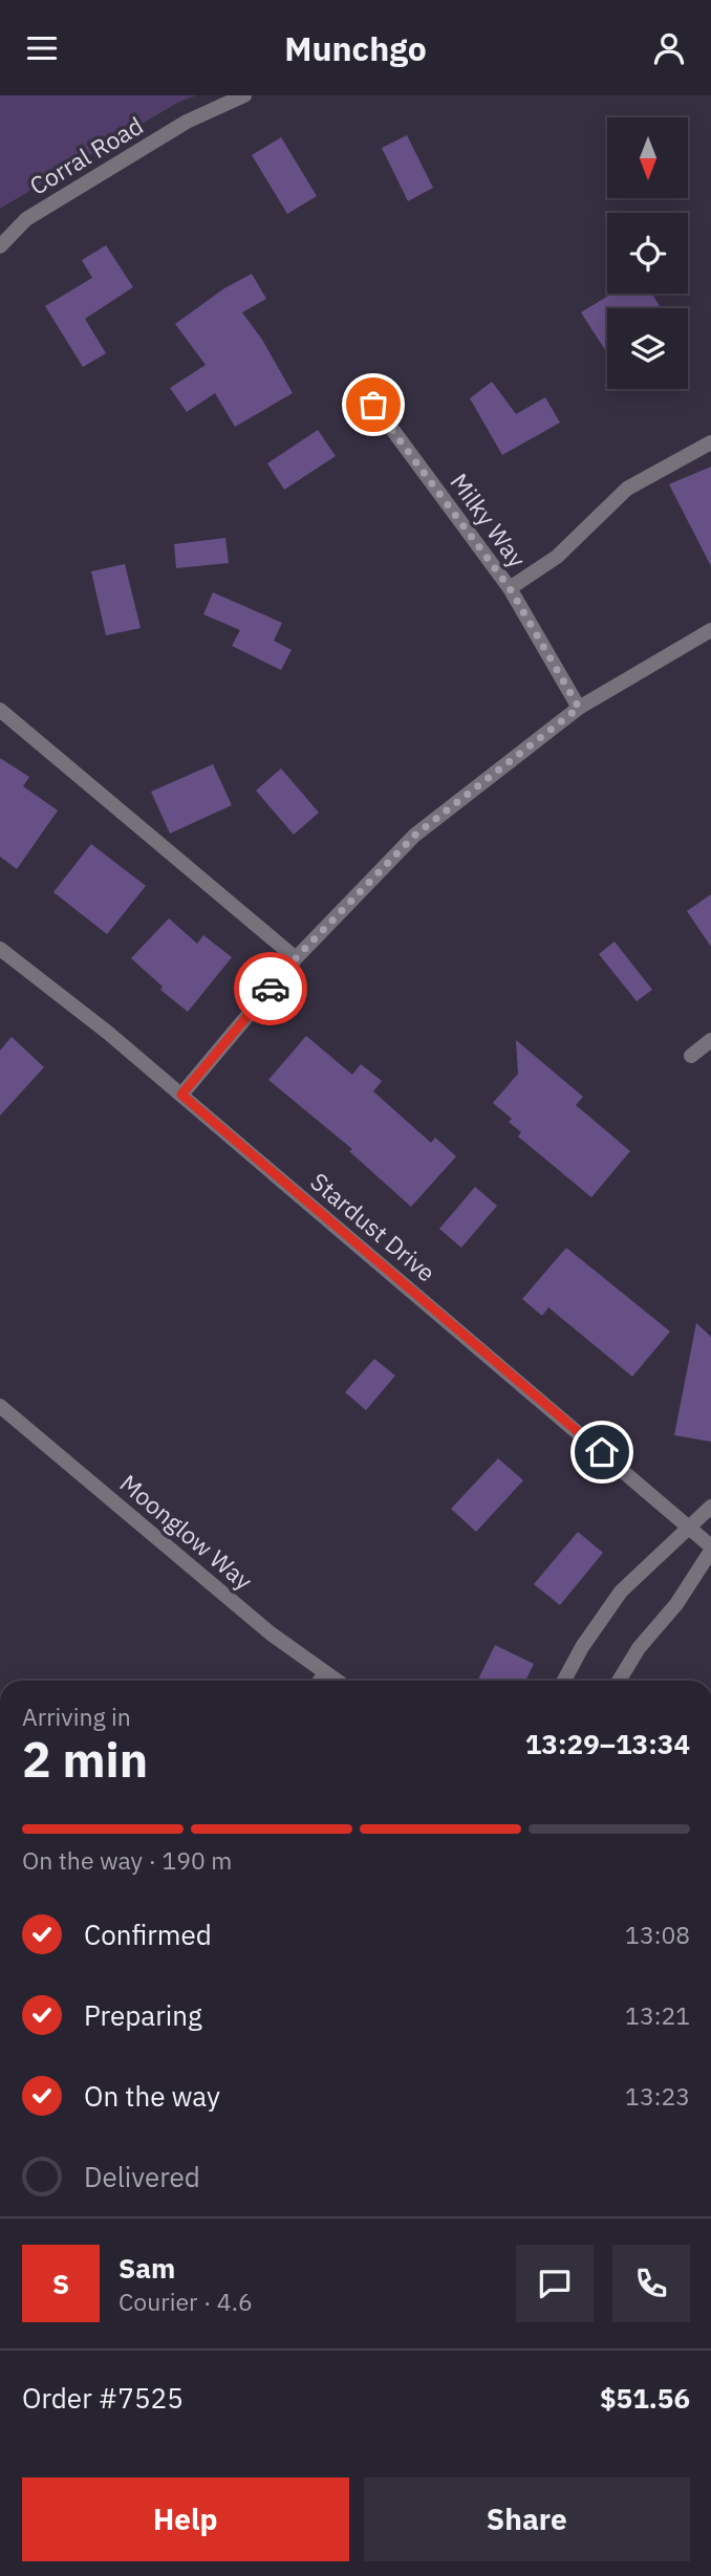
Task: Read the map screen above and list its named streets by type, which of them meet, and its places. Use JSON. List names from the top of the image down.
{
  "streets": {
    "street": [
      "Corral Road",
      "Milky Way",
      "Stardust Drive",
      "Moonglow Way"
    ]
  },
  "north": "bottom",
  "page": {
    "header": "Munchgo",
    "heading": ["2 min", "Arriving in", "13:29–13:34"],
    "panel": [
      "Sam",
      "Courier · 4.6",
      "Order #7525",
      "$51.56"
    ],
    "bar": "On the way · 190 m",
    "list": [
      ["Confirmed", "13:08"],
      ["Preparing", "13:21"],
      ["On the way", "13:23"],
      "Delivered"
    ],
    "round": "S",
    "buttons": ["Help", "Share"]
  }
}
